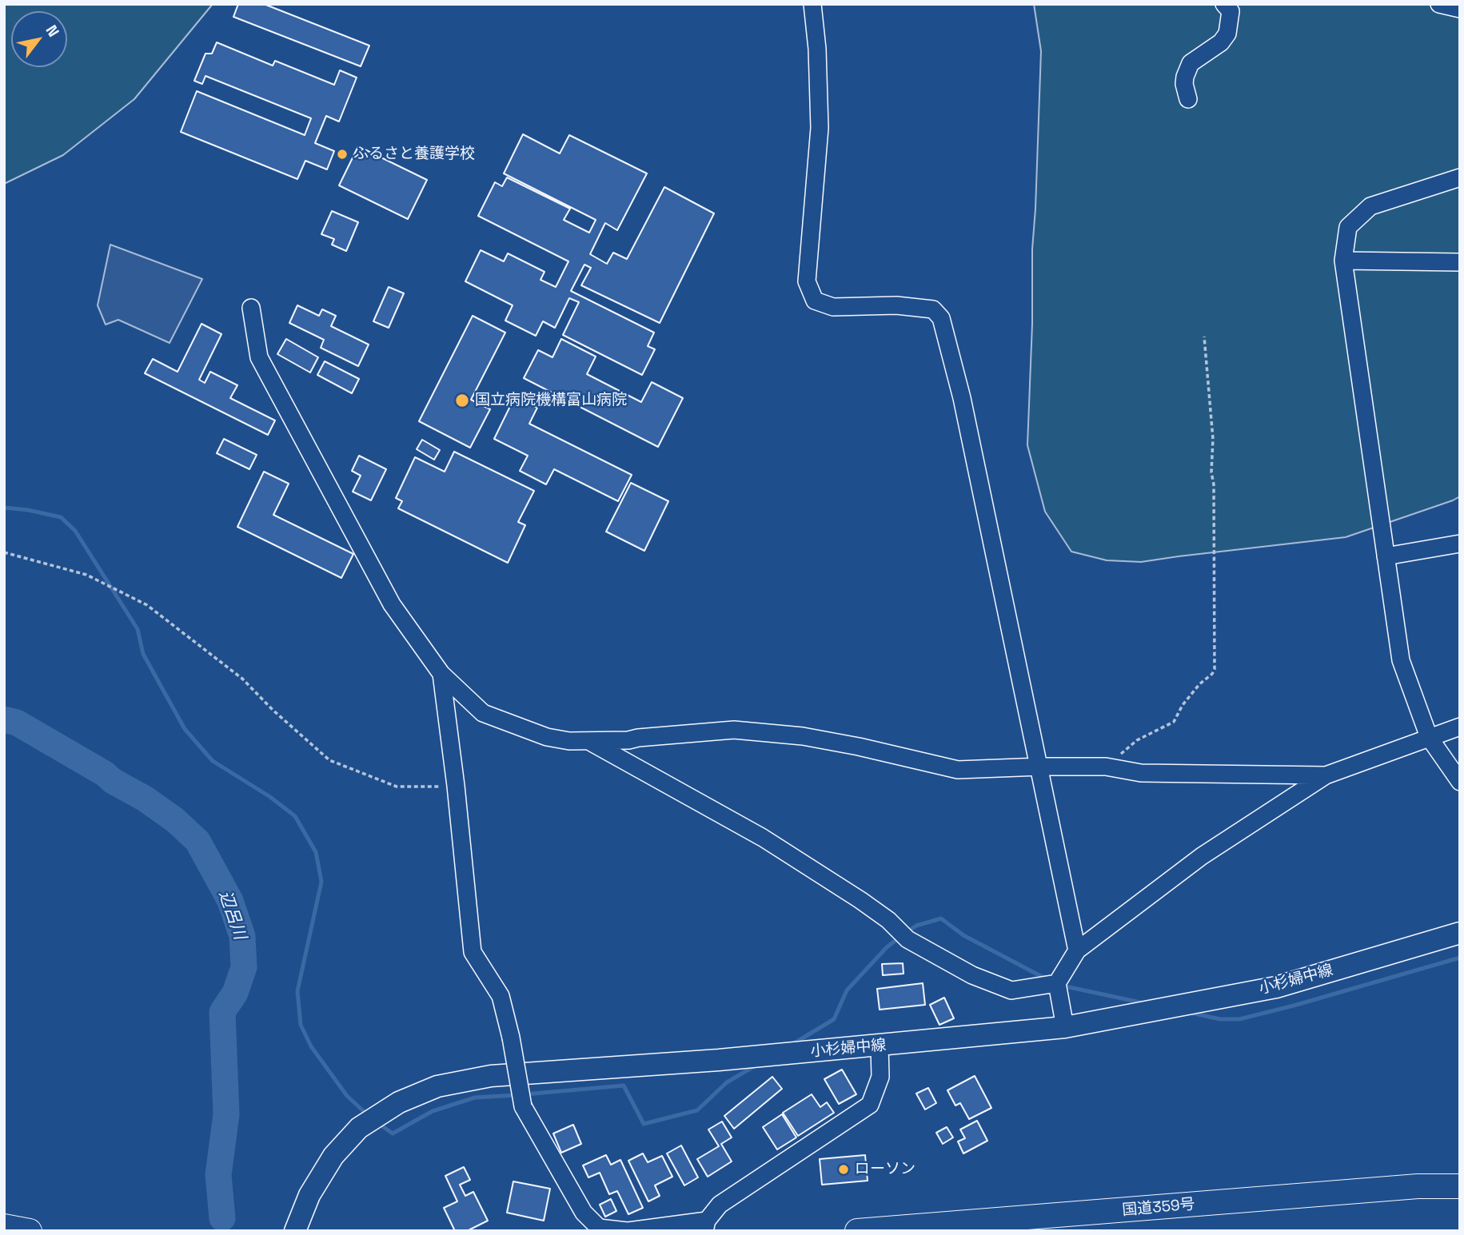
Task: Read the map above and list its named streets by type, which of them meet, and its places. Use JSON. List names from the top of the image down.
{
  "streets": {
    "highway": ["国道359号"],
    "main road": ["小杉婦中線"]
  },
  "water": ["辺呂川"],
  "places": ["ふるさと養護学校", "国立病院機構富山病院", "ローソン"],
  "north": "top right"
}
